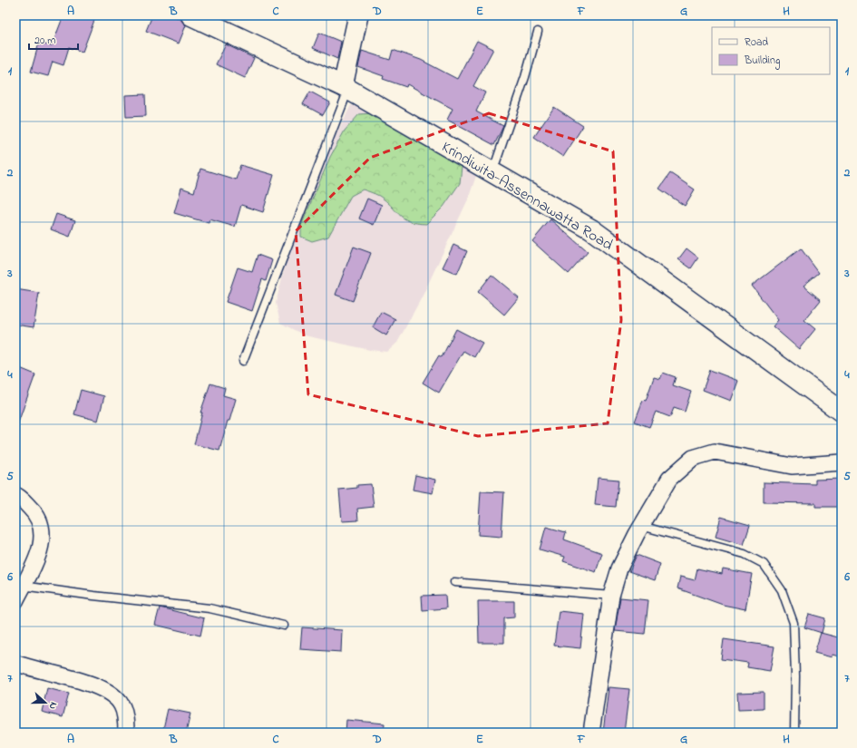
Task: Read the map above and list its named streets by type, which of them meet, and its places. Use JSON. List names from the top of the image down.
{
  "streets": {
    "main road": ["Krindiwita-Assennawatta Road"]
  },
  "legend": ["Road", "Building"],
  "scale_bar": "20 m",
  "north": "right",
  "grid": {
    "columns": [
      "A",
      "B",
      "C",
      "D",
      "E",
      "F",
      "G",
      "H"
    ],
    "rows": [
      "1",
      "2",
      "3",
      "4",
      "5",
      "6",
      "7"
    ]
  }
}
